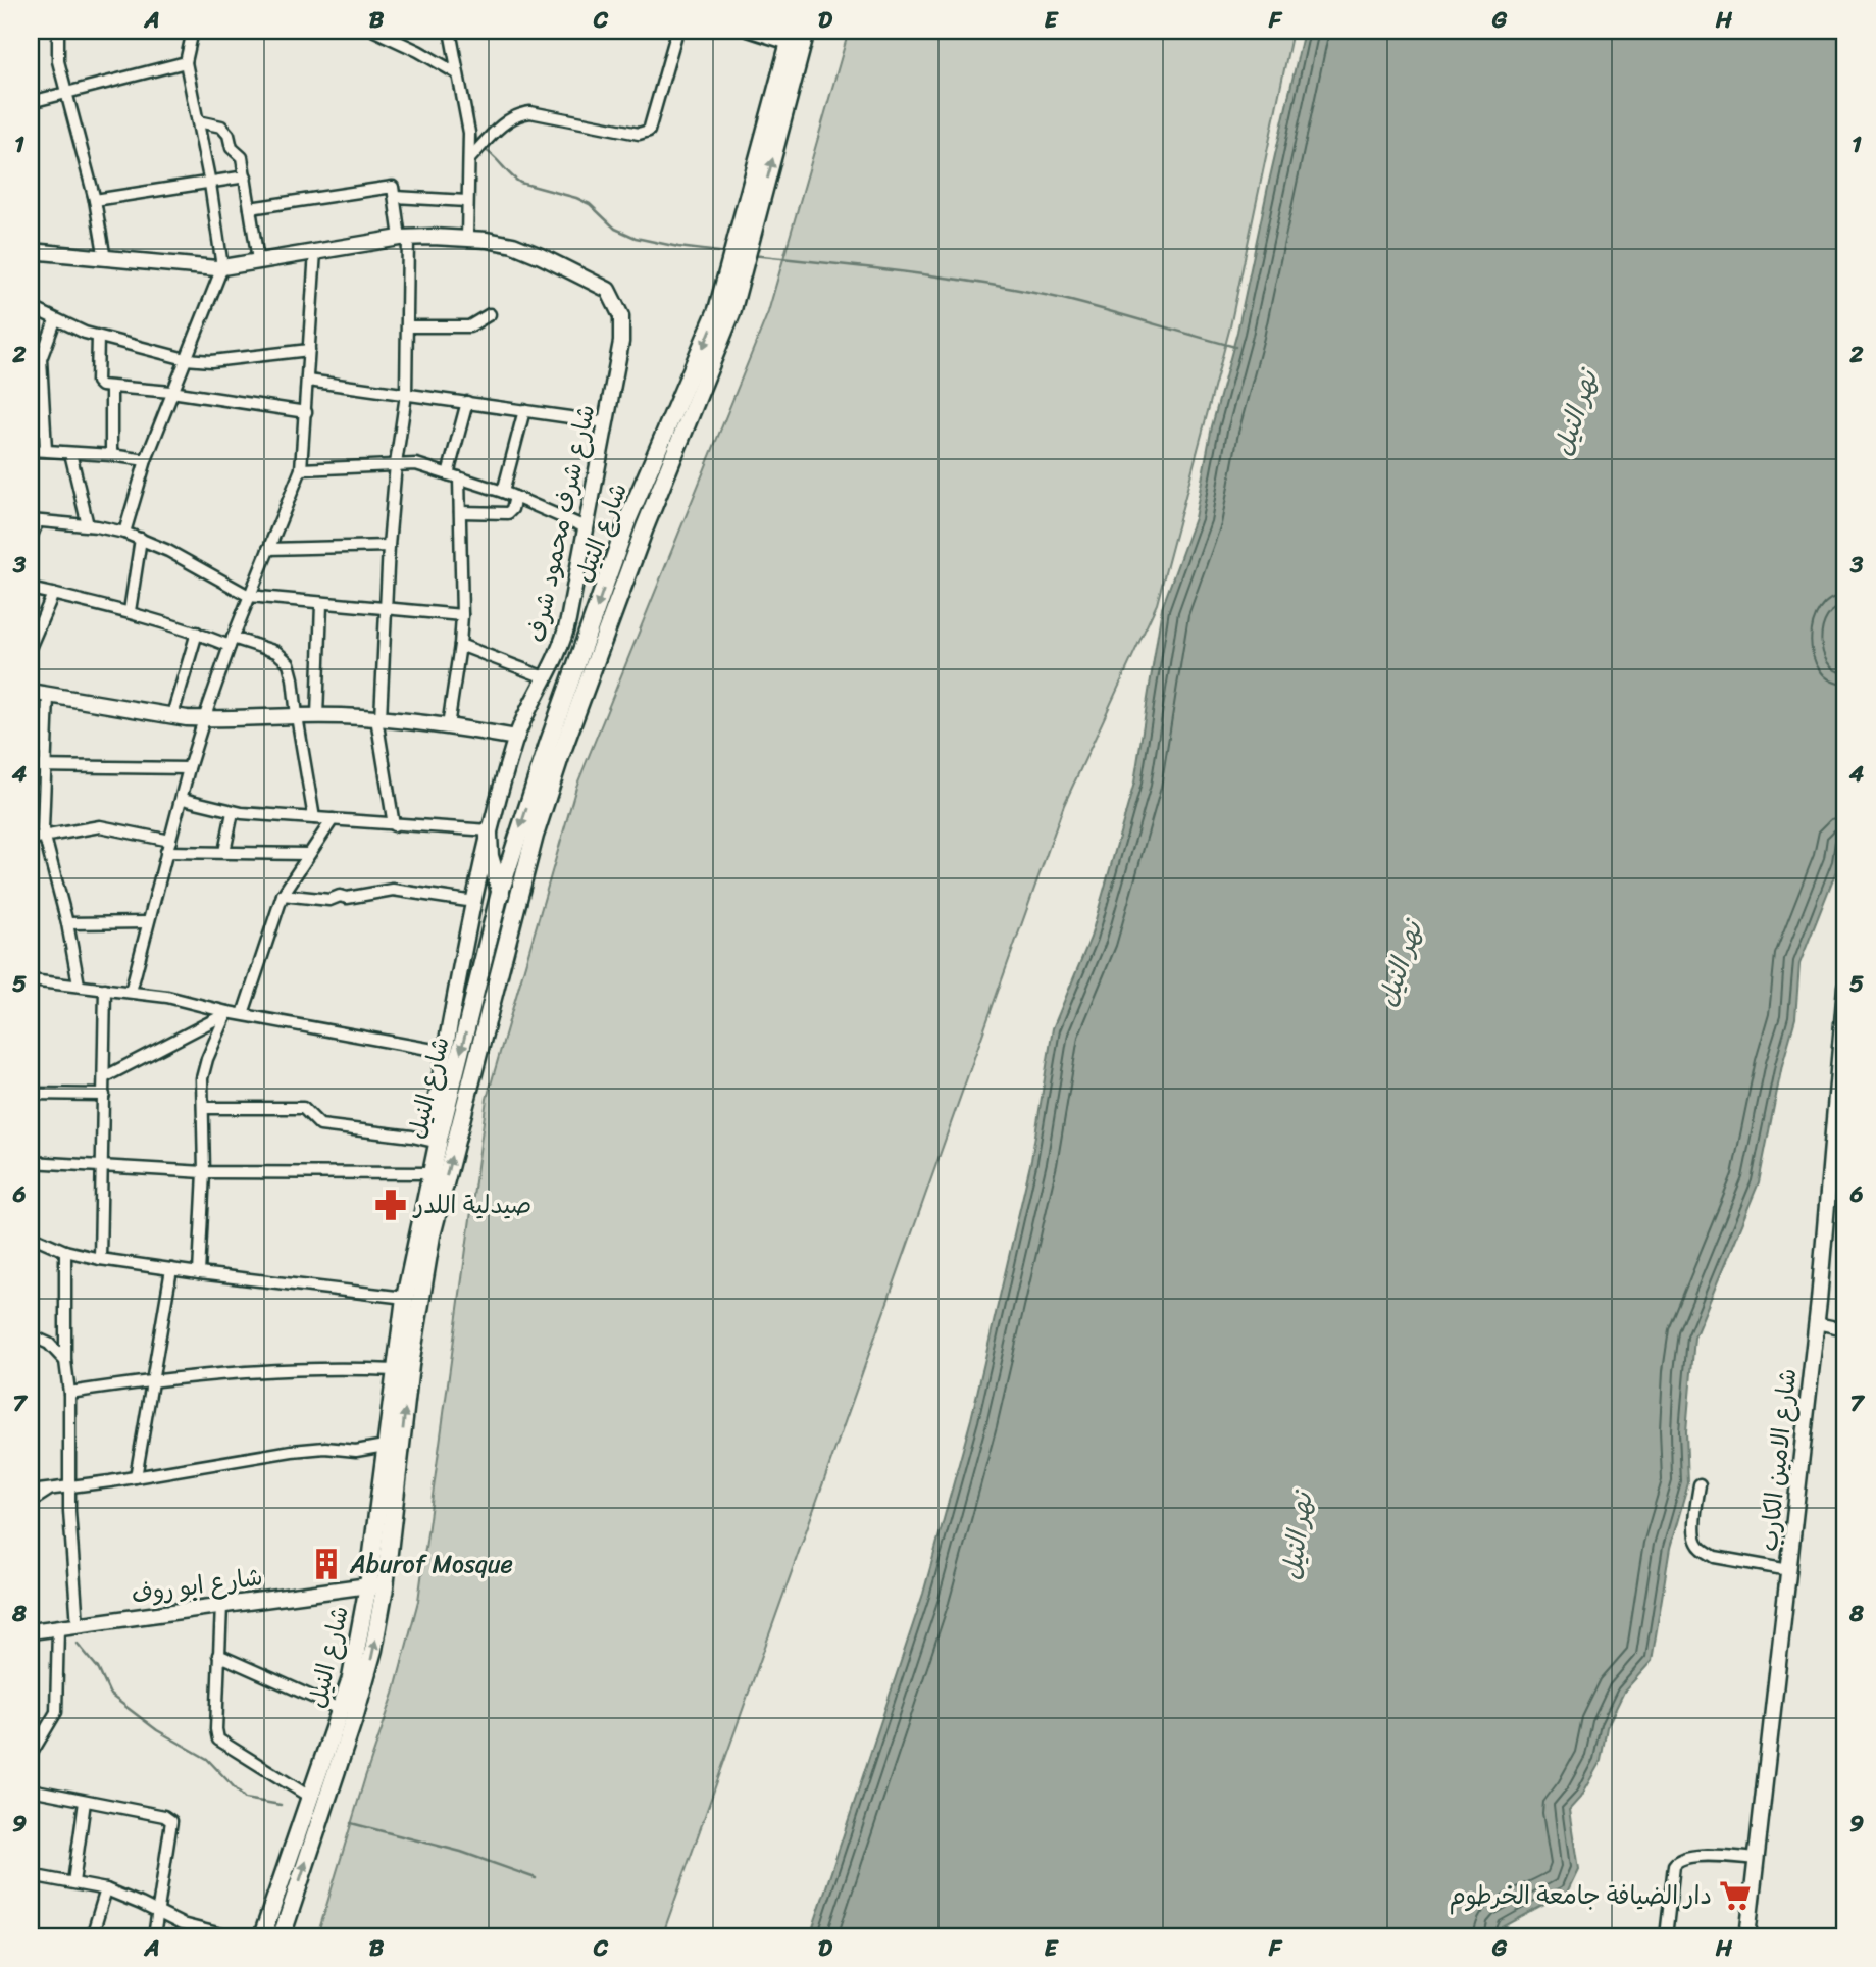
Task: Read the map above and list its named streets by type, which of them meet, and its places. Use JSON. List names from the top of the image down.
{
  "streets": {
    "main road": ["شارع النيل"],
    "street": ["شارع شرف محمود شرف", "شارع الامين الكارب", "شارع ابو روف"]
  },
  "crossings": [
    ["شارع شرف محمود شرف", "شارع النيل"],
    ["شارع النيل", "شارع ابو روف"]
  ],
  "water": ["نهر النيل"],
  "places": {
    "pharmacy": ["صيدلية اللدر"],
    "building": ["Aburof Mosque"],
    "supermarket": ["دار الضيافة جامعة الخرطوم"]
  },
  "grid": {
    "columns": [
      "A",
      "B",
      "C",
      "D",
      "E",
      "F",
      "G",
      "H"
    ],
    "rows": [
      "1",
      "2",
      "3",
      "4",
      "5",
      "6",
      "7",
      "8",
      "9"
    ]
  }
}
